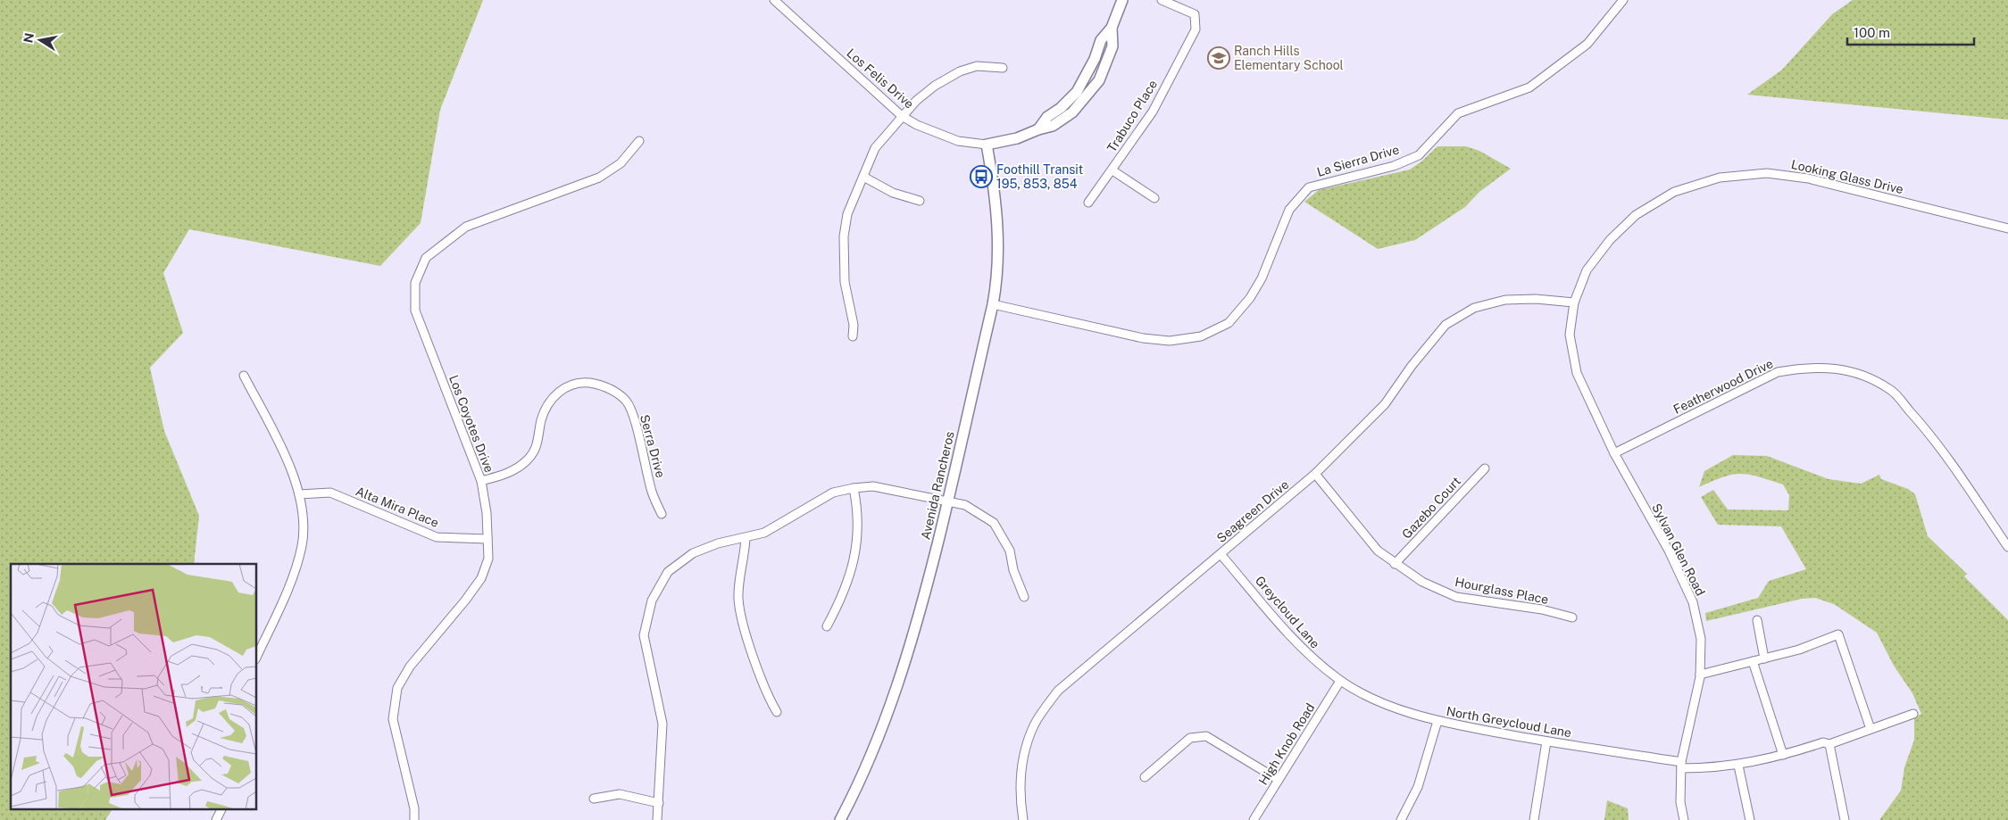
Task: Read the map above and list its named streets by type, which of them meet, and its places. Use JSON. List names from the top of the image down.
{
  "streets": {
    "main road": ["Avenida Rancheros"],
    "street": [
      "Los Felis Drive",
      "Trabuco Place",
      "La Sierra Drive",
      "Looking Glass Drive",
      "Featherwood Drive",
      "Los Coyotes Drive",
      "Serra Drive",
      "Alta Mira Place",
      "Gazebo Court",
      "Seagreen Drive",
      "Sylvan Glen Road",
      "Hourglass Place",
      "Greycloud Lane",
      "North Greycloud Lane",
      "High Knob Road"
    ]
  },
  "crossings": [
    ["Los Felis Drive", "Avenida Rancheros"],
    ["La Sierra Drive", "Avenida Rancheros"],
    ["Looking Glass Drive", "Seagreen Drive"],
    ["Looking Glass Drive", "Sylvan Glen Road"],
    ["Featherwood Drive", "Sylvan Glen Road"],
    ["Los Coyotes Drive", "Serra Drive"],
    ["Los Coyotes Drive", "Alta Mira Place"],
    ["Gazebo Court", "Hourglass Place"],
    ["Seagreen Drive", "Sylvan Glen Road"],
    ["Seagreen Drive", "Hourglass Place"],
    ["Seagreen Drive", "Greycloud Lane"],
    ["Sylvan Glen Road", "North Greycloud Lane"],
    ["Greycloud Lane", "North Greycloud Lane"],
    ["Greycloud Lane", "High Knob Road"],
    ["North Greycloud Lane", "High Knob Road"]
  ],
  "places": {
    "school or university": ["Ranch Hills Elementary School"],
    "bus stop": ["Foothill Transit 195, 853, 854"]
  },
  "scale_bar": "100 m",
  "north": "left"
}
